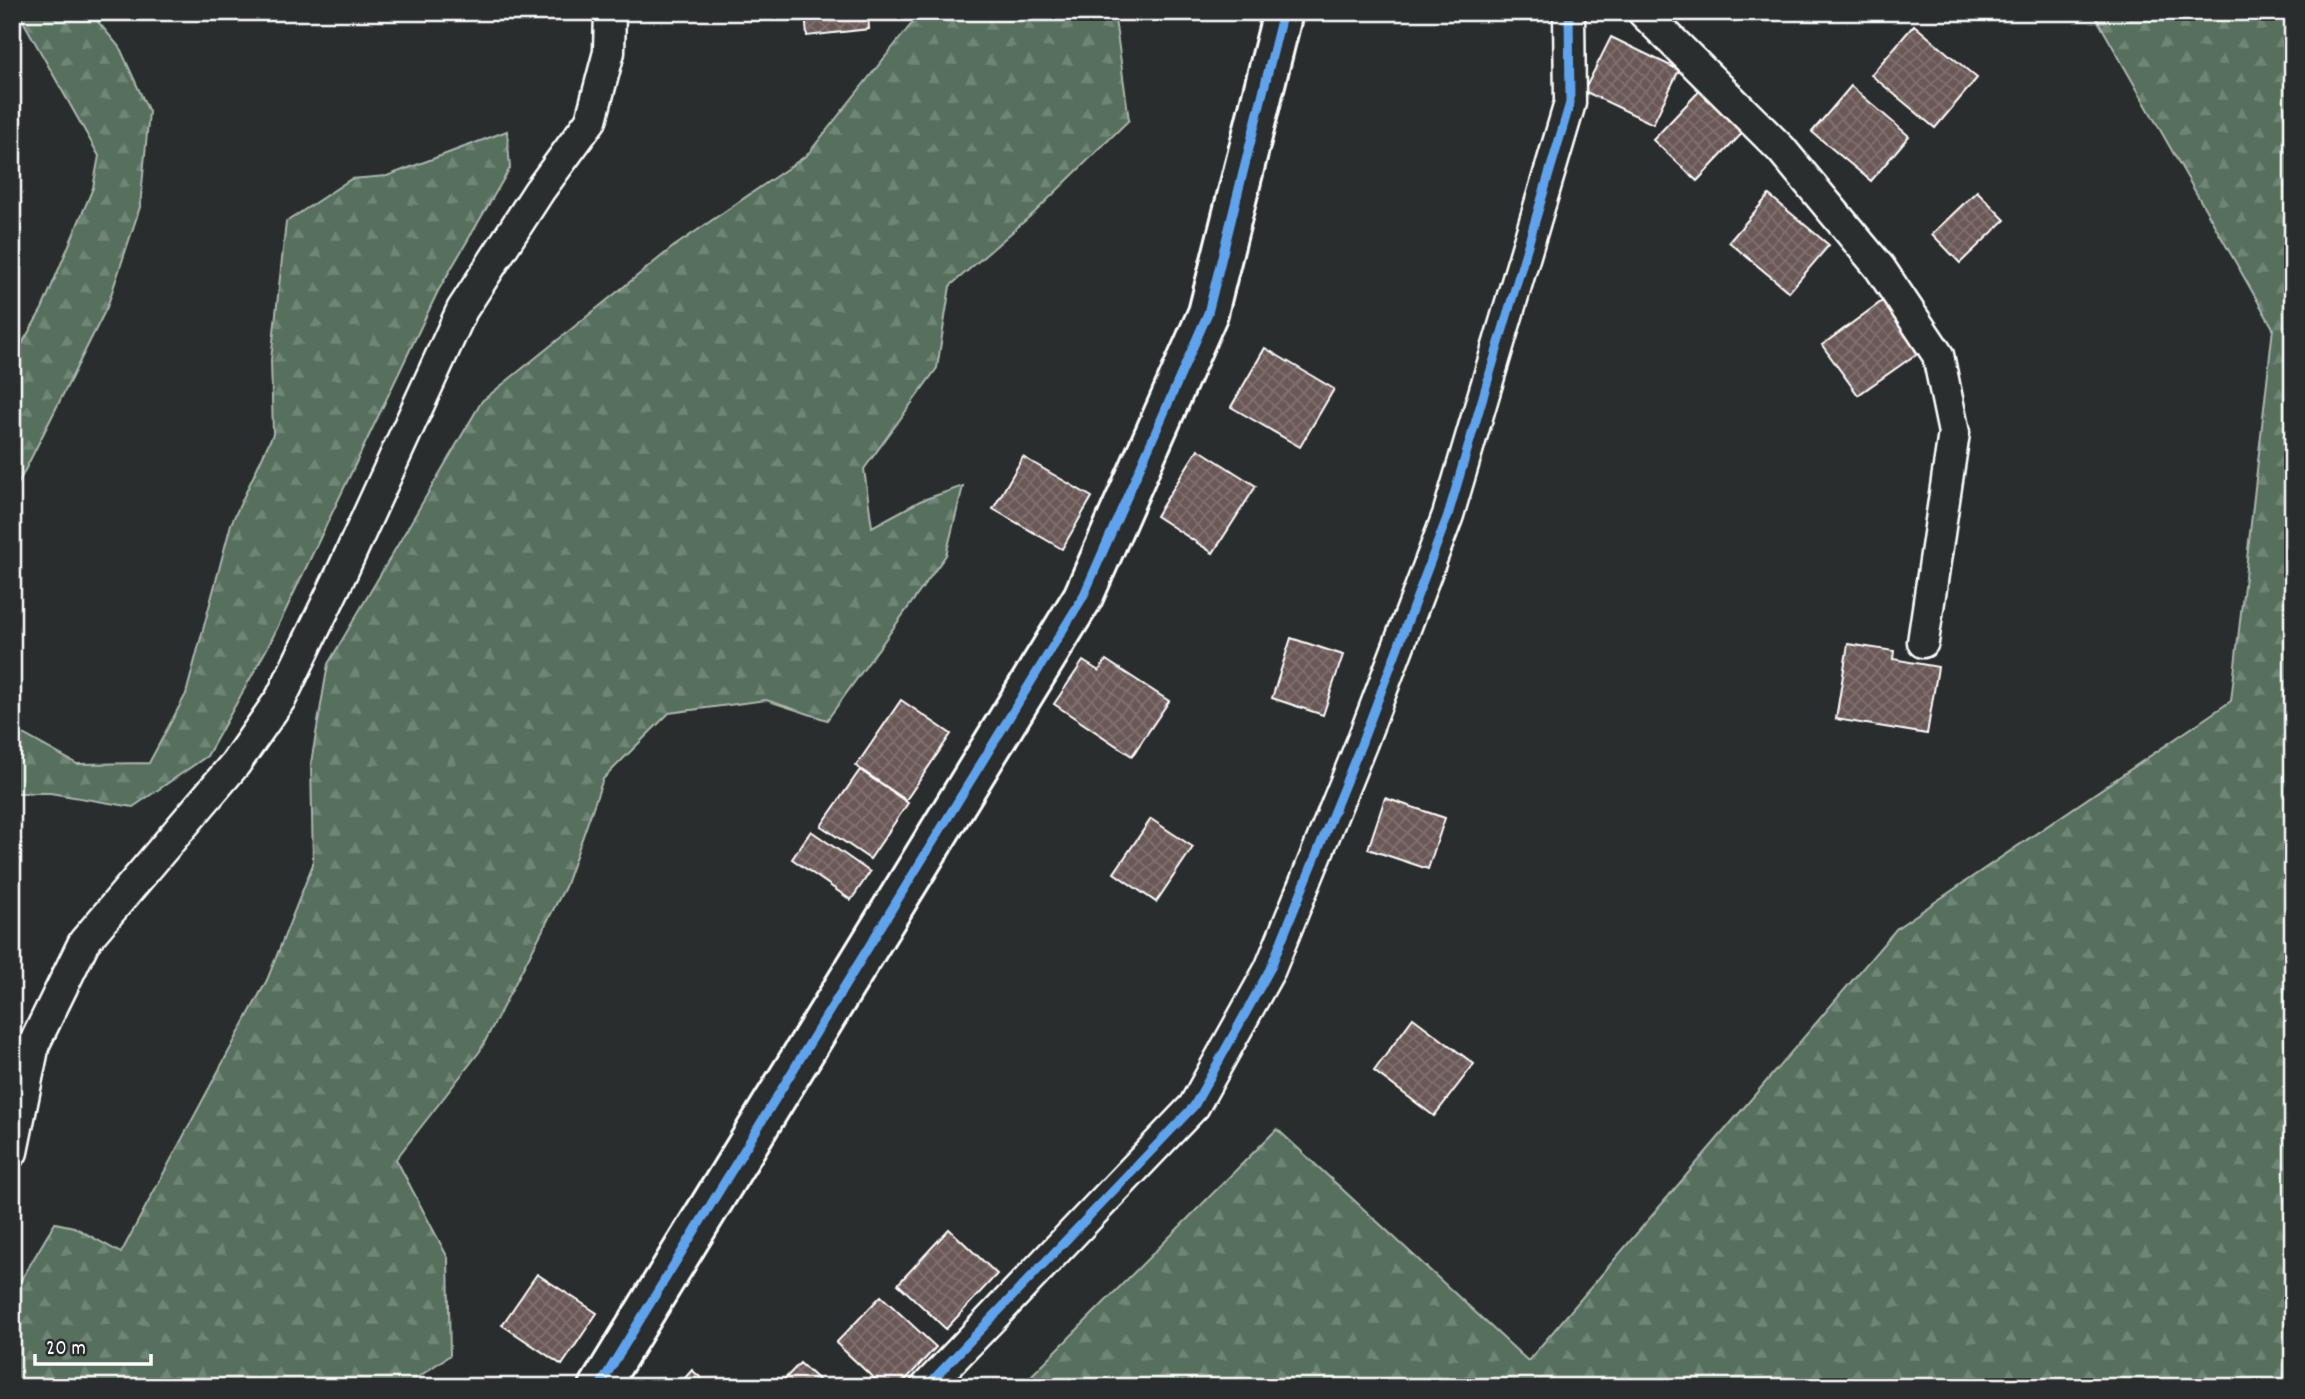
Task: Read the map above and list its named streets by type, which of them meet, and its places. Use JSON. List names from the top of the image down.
{
  "scale_bar": "20 m"
}
